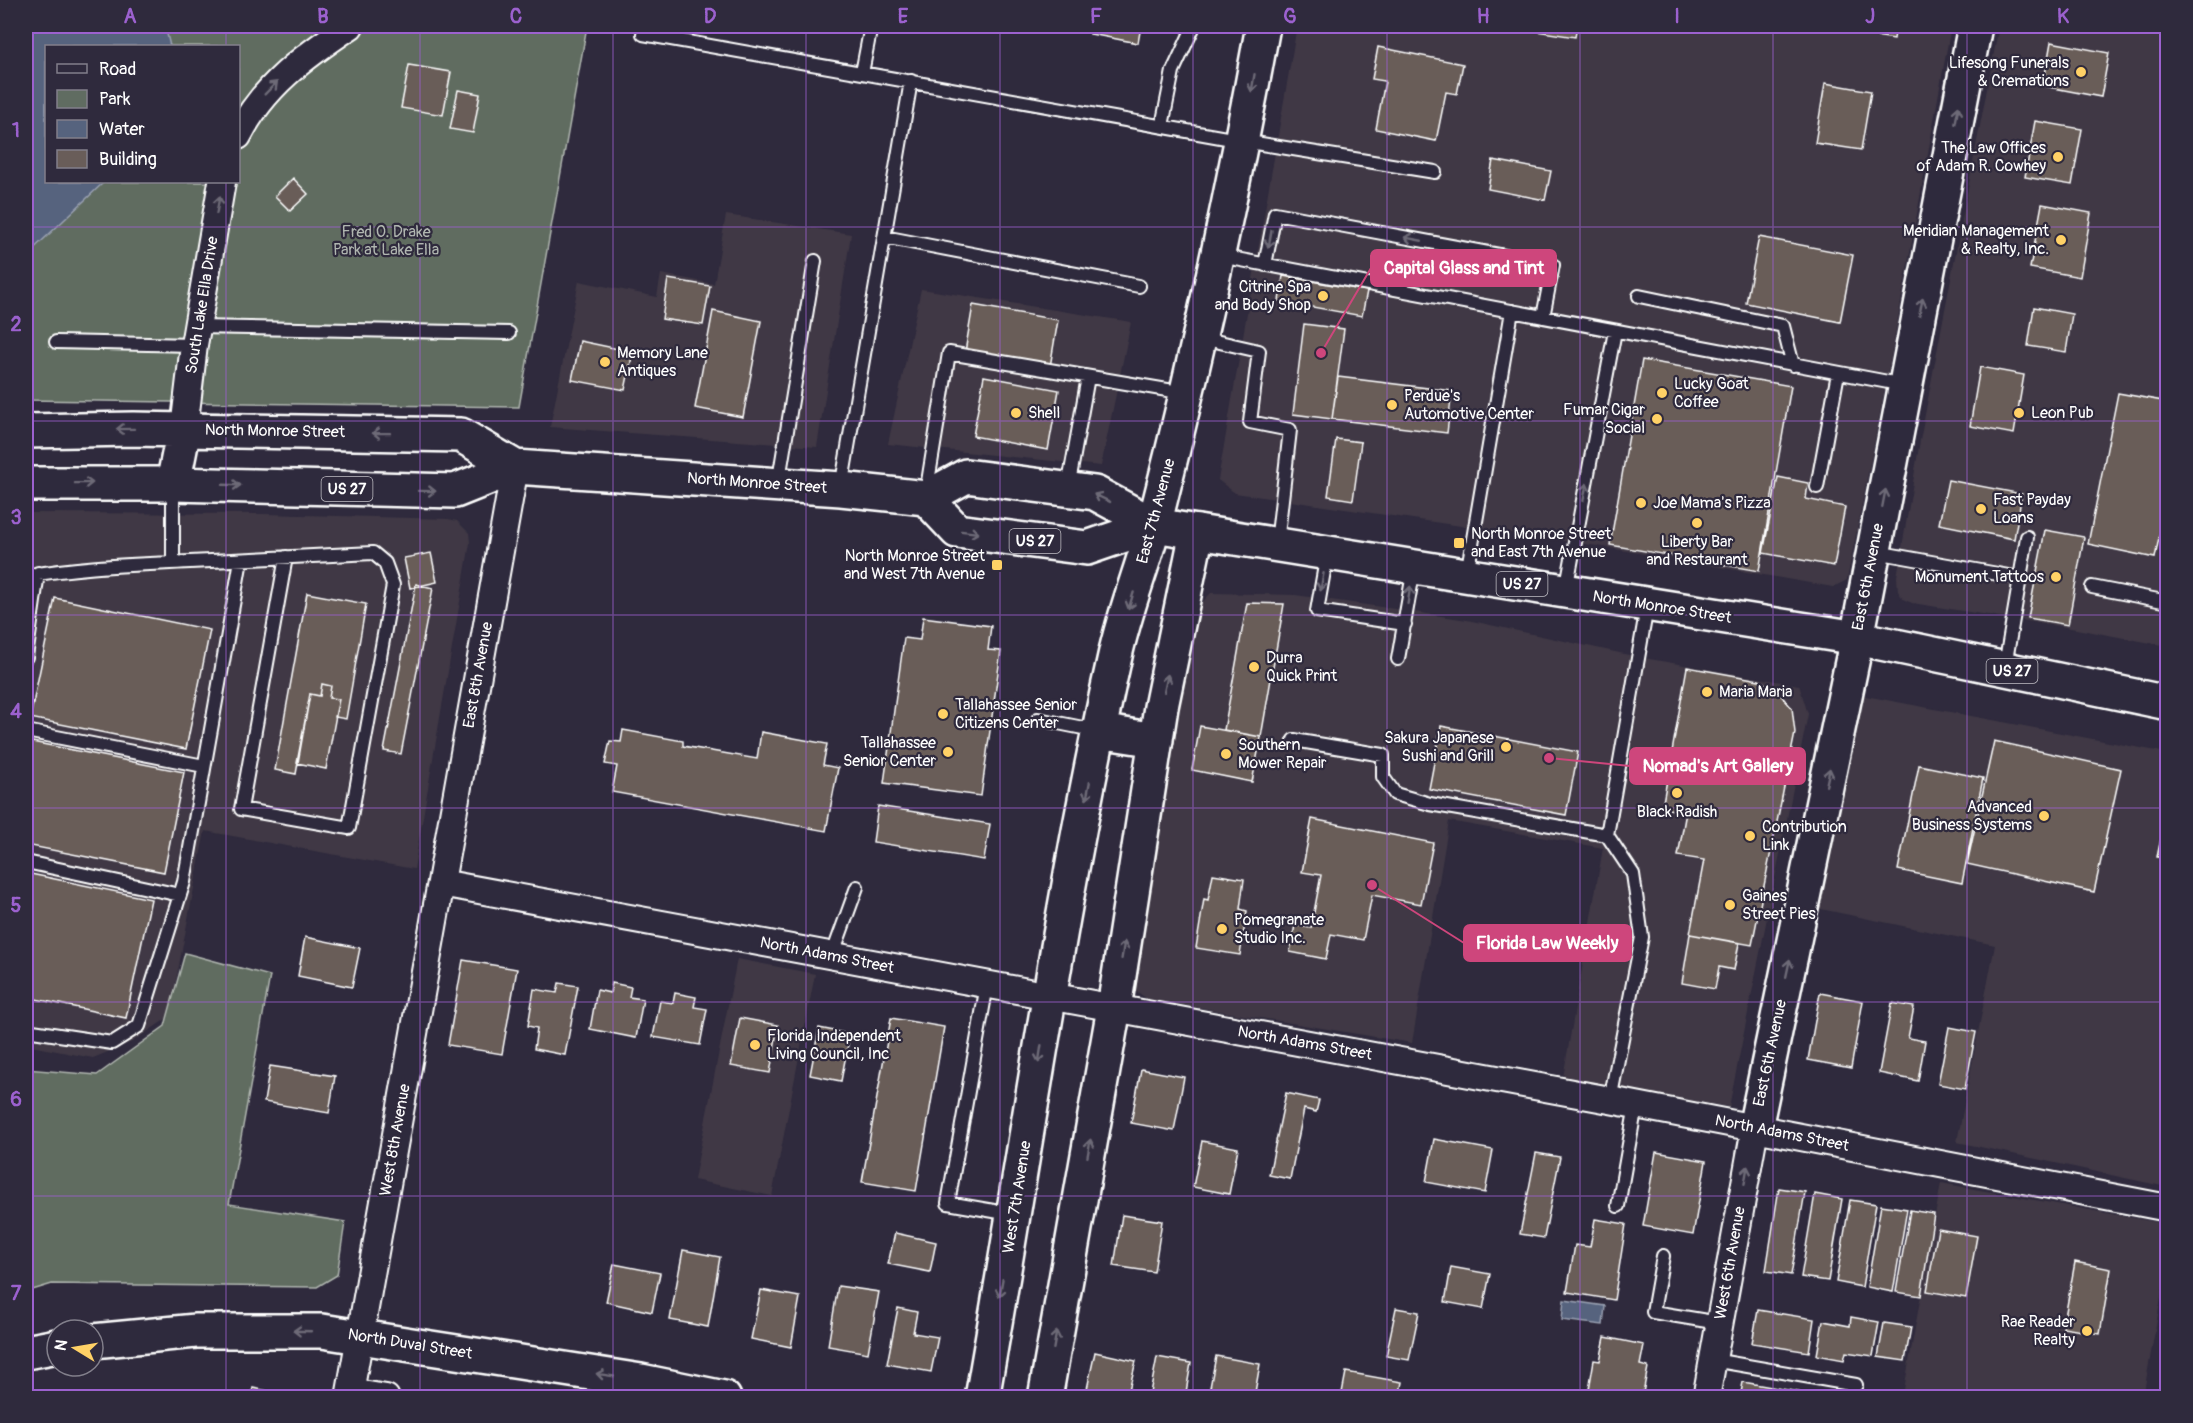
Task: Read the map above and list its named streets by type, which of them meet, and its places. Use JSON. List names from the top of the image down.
{
  "streets": {
    "main road": [
      "North Monroe Street",
      "US 27",
      "East 7th Avenue",
      "East 6th Avenue",
      "West 7th Avenue",
      "North Duval Street"
    ],
    "street": [
      "South Lake Ella Drive",
      "East 8th Avenue",
      "North Adams Street",
      "West 8th Avenue",
      "West 6th Avenue"
    ]
  },
  "crossings": [
    ["South Lake Ella Drive", "North Monroe Street"],
    ["North Monroe Street", "East 7th Avenue"],
    ["North Monroe Street", "East 6th Avenue"],
    ["North Monroe Street", "East 8th Avenue"],
    ["East 7th Avenue", "North Adams Street"],
    ["East 7th Avenue", "West 7th Avenue"],
    ["East 6th Avenue", "North Adams Street"],
    ["East 6th Avenue", "West 6th Avenue"],
    ["East 8th Avenue", "North Adams Street"],
    ["East 8th Avenue", "West 8th Avenue"],
    ["North Adams Street", "West 8th Avenue"],
    ["North Adams Street", "West 7th Avenue"],
    ["North Adams Street", "West 6th Avenue"],
    ["West 8th Avenue", "North Duval Street"]
  ],
  "one_way": [
    "South Lake Ella Drive",
    "East 6th Avenue",
    "West 6th Avenue",
    "North Duval Street"
  ],
  "parks": ["Fred O. Drake Park at Lake Ella"],
  "places": {
    "other": [
      "Lifesong Funerals & Cremations",
      "The Law Offices of Adam R. Cowhey",
      "Meridian Management & Realty, Inc.",
      "Citrine Spa and Body Shop",
      "Capital Glass and Tint",
      "Memory Lane Antiques",
      "Lucky Goat Coffee",
      "Perdue's Automotive Center",
      "Shell",
      "Leon Pub",
      "Fumar Cigar Social",
      "Joe Mama's Pizza",
      "Fast Payday Loans",
      "Liberty Bar and Restaurant",
      "Monument Tattoos",
      "Durra Quick Print",
      "Maria Maria",
      "Tallahassee Senior Citizens Center",
      "Sakura Japanese Sushi and Grill",
      "Tallahassee Senior Center",
      "Southern Mower Repair",
      "Nomad's Art Gallery",
      "Black Radish",
      "Advanced Business Systems",
      "Contribution Link",
      "Florida Law Weekly",
      "Gaines Street Pies",
      "Pomegranate Studio Inc.",
      "Florida Independent Living Council, Inc",
      "Rae Reader Realty"
    ],
    "transit": ["North Monroe Street and East 7th Avenue", "North Monroe Street and West 7th Avenue"]
  },
  "legend": [
    "Road",
    "Park",
    "Water",
    "Building"
  ],
  "north": "left",
  "grid": {
    "columns": [
      "A",
      "B",
      "C",
      "D",
      "E",
      "F",
      "G",
      "H",
      "I",
      "J",
      "K"
    ],
    "rows": [
      "1",
      "2",
      "3",
      "4",
      "5",
      "6",
      "7"
    ]
  }
}
